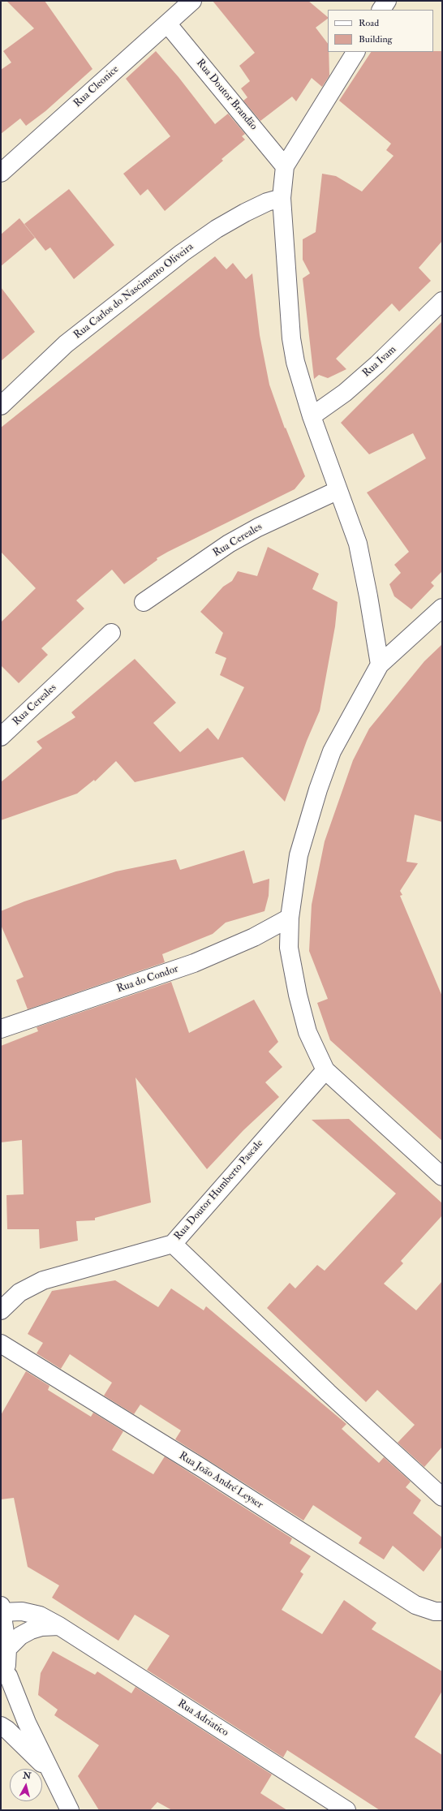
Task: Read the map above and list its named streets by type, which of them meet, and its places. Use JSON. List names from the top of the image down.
{
  "streets": {
    "street": [
      "Rua Cleonice",
      "Rua Doutor Brandão",
      "Rua Carlos do Nascimento Oliveira",
      "Rua Ivam",
      "Rua Cereales",
      "Rua do Condor",
      "Rua Doutor Humberto Pascale",
      "Rua João André Leyser",
      "Rua Adriatico"
    ]
  },
  "crossings": [
    ["Rua Cleonice", "Rua Doutor Brandão"]
  ],
  "legend": ["Road", "Building"],
  "north": "top"
}
